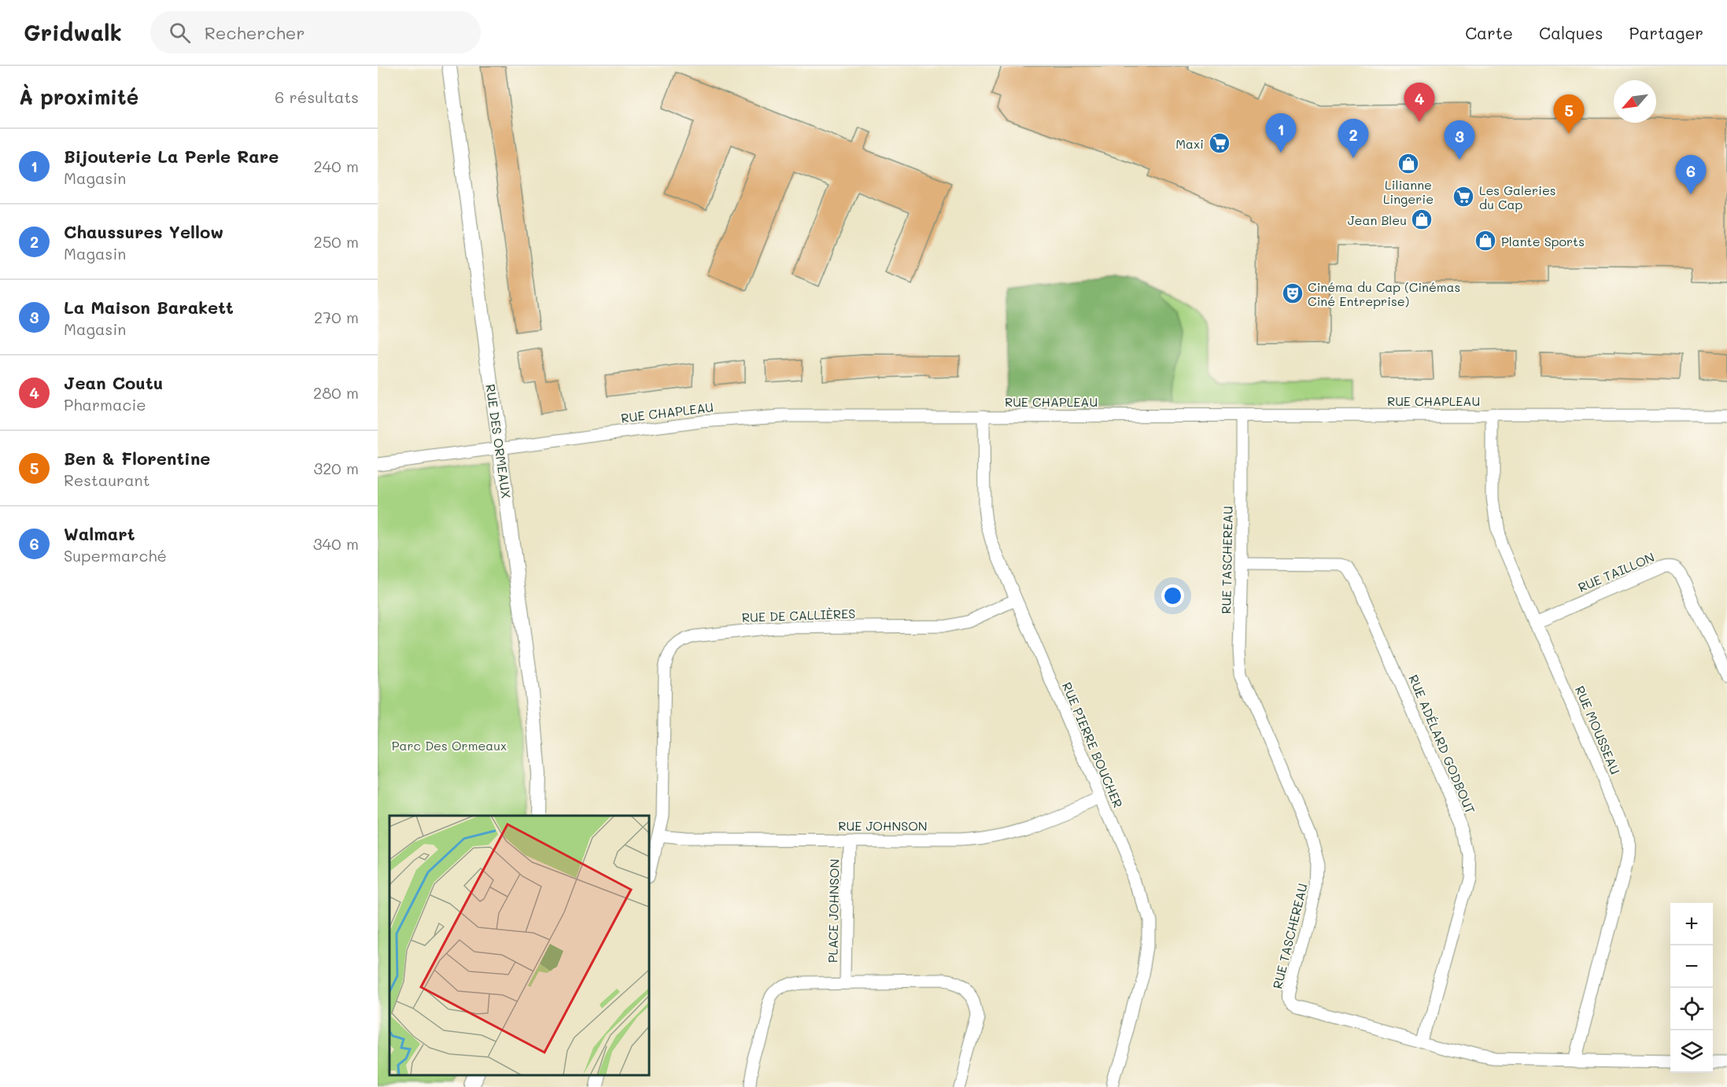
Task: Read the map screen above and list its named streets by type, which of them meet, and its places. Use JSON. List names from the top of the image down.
{
  "streets": {
    "street": [
      "RUE CHAPLEAU",
      "RUE DES ORMEAUX",
      "RUE TASCHEREAU",
      "RUE TAILLON",
      "RUE DE CALLIÈRES",
      "RUE MOUSSEAU",
      "RUE ADÉLARD GODBOUT",
      "RUE PIERRE BOUCHER",
      "RUE JOHNSON",
      "PLACE JOHNSON"
    ]
  },
  "crossings": [
    ["RUE CHAPLEAU", "RUE DES ORMEAUX"],
    ["RUE CHAPLEAU", "RUE TASCHEREAU"],
    ["RUE CHAPLEAU", "RUE MOUSSEAU"],
    ["RUE CHAPLEAU", "RUE PIERRE BOUCHER"],
    ["RUE TASCHEREAU", "RUE MOUSSEAU"],
    ["RUE TASCHEREAU", "RUE ADÉLARD GODBOUT"],
    ["RUE TAILLON", "RUE MOUSSEAU"],
    ["RUE DE CALLIÈRES", "RUE PIERRE BOUCHER"],
    ["RUE DE CALLIÈRES", "RUE JOHNSON"],
    ["RUE PIERRE BOUCHER", "RUE JOHNSON"],
    ["RUE JOHNSON", "PLACE JOHNSON"]
  ],
  "parks": ["Parc Des Ormeaux"],
  "places": {
    "supermarket": ["Maxi", "Les Galeries du Cap"],
    "shop": ["Lilianne Lingerie", "Jean Bleu", "Plante Sports"],
    "theatre": ["Cinéma du Cap (Cinémas Ciné Entreprise)"]
  },
  "north": "bottom left",
  "page": {
    "header": "Gridwalk",
    "search": "Rechercher",
    "nav": ["Carte", "Calques", "Partager"],
    "heading": ["À proximité", "6 résultats"],
    "pins": [
      "4",
      "5",
      "1",
      "2",
      "3",
      "6"
    ],
    "list": [
      {
        "mark": "1",
        "name": "Bijouterie La Perle Rare",
        "note": "Magasin",
        "value": "240 m"
      },
      {
        "mark": "2",
        "name": "Chaussures Yellow",
        "note": "Magasin",
        "value": "250 m"
      },
      {
        "mark": "3",
        "name": "La Maison Barakett",
        "note": "Magasin",
        "value": "270 m"
      },
      {
        "mark": "4",
        "name": "Jean Coutu",
        "note": "Pharmacie",
        "value": "280 m"
      },
      {
        "mark": "5",
        "name": "Ben & Florentine",
        "note": "Restaurant",
        "value": "320 m"
      },
      {
        "mark": "6",
        "name": "Walmart",
        "note": "Supermarché",
        "value": "340 m"
      }
    ],
    "map_buttons": ["+", "−"]
  }
}
